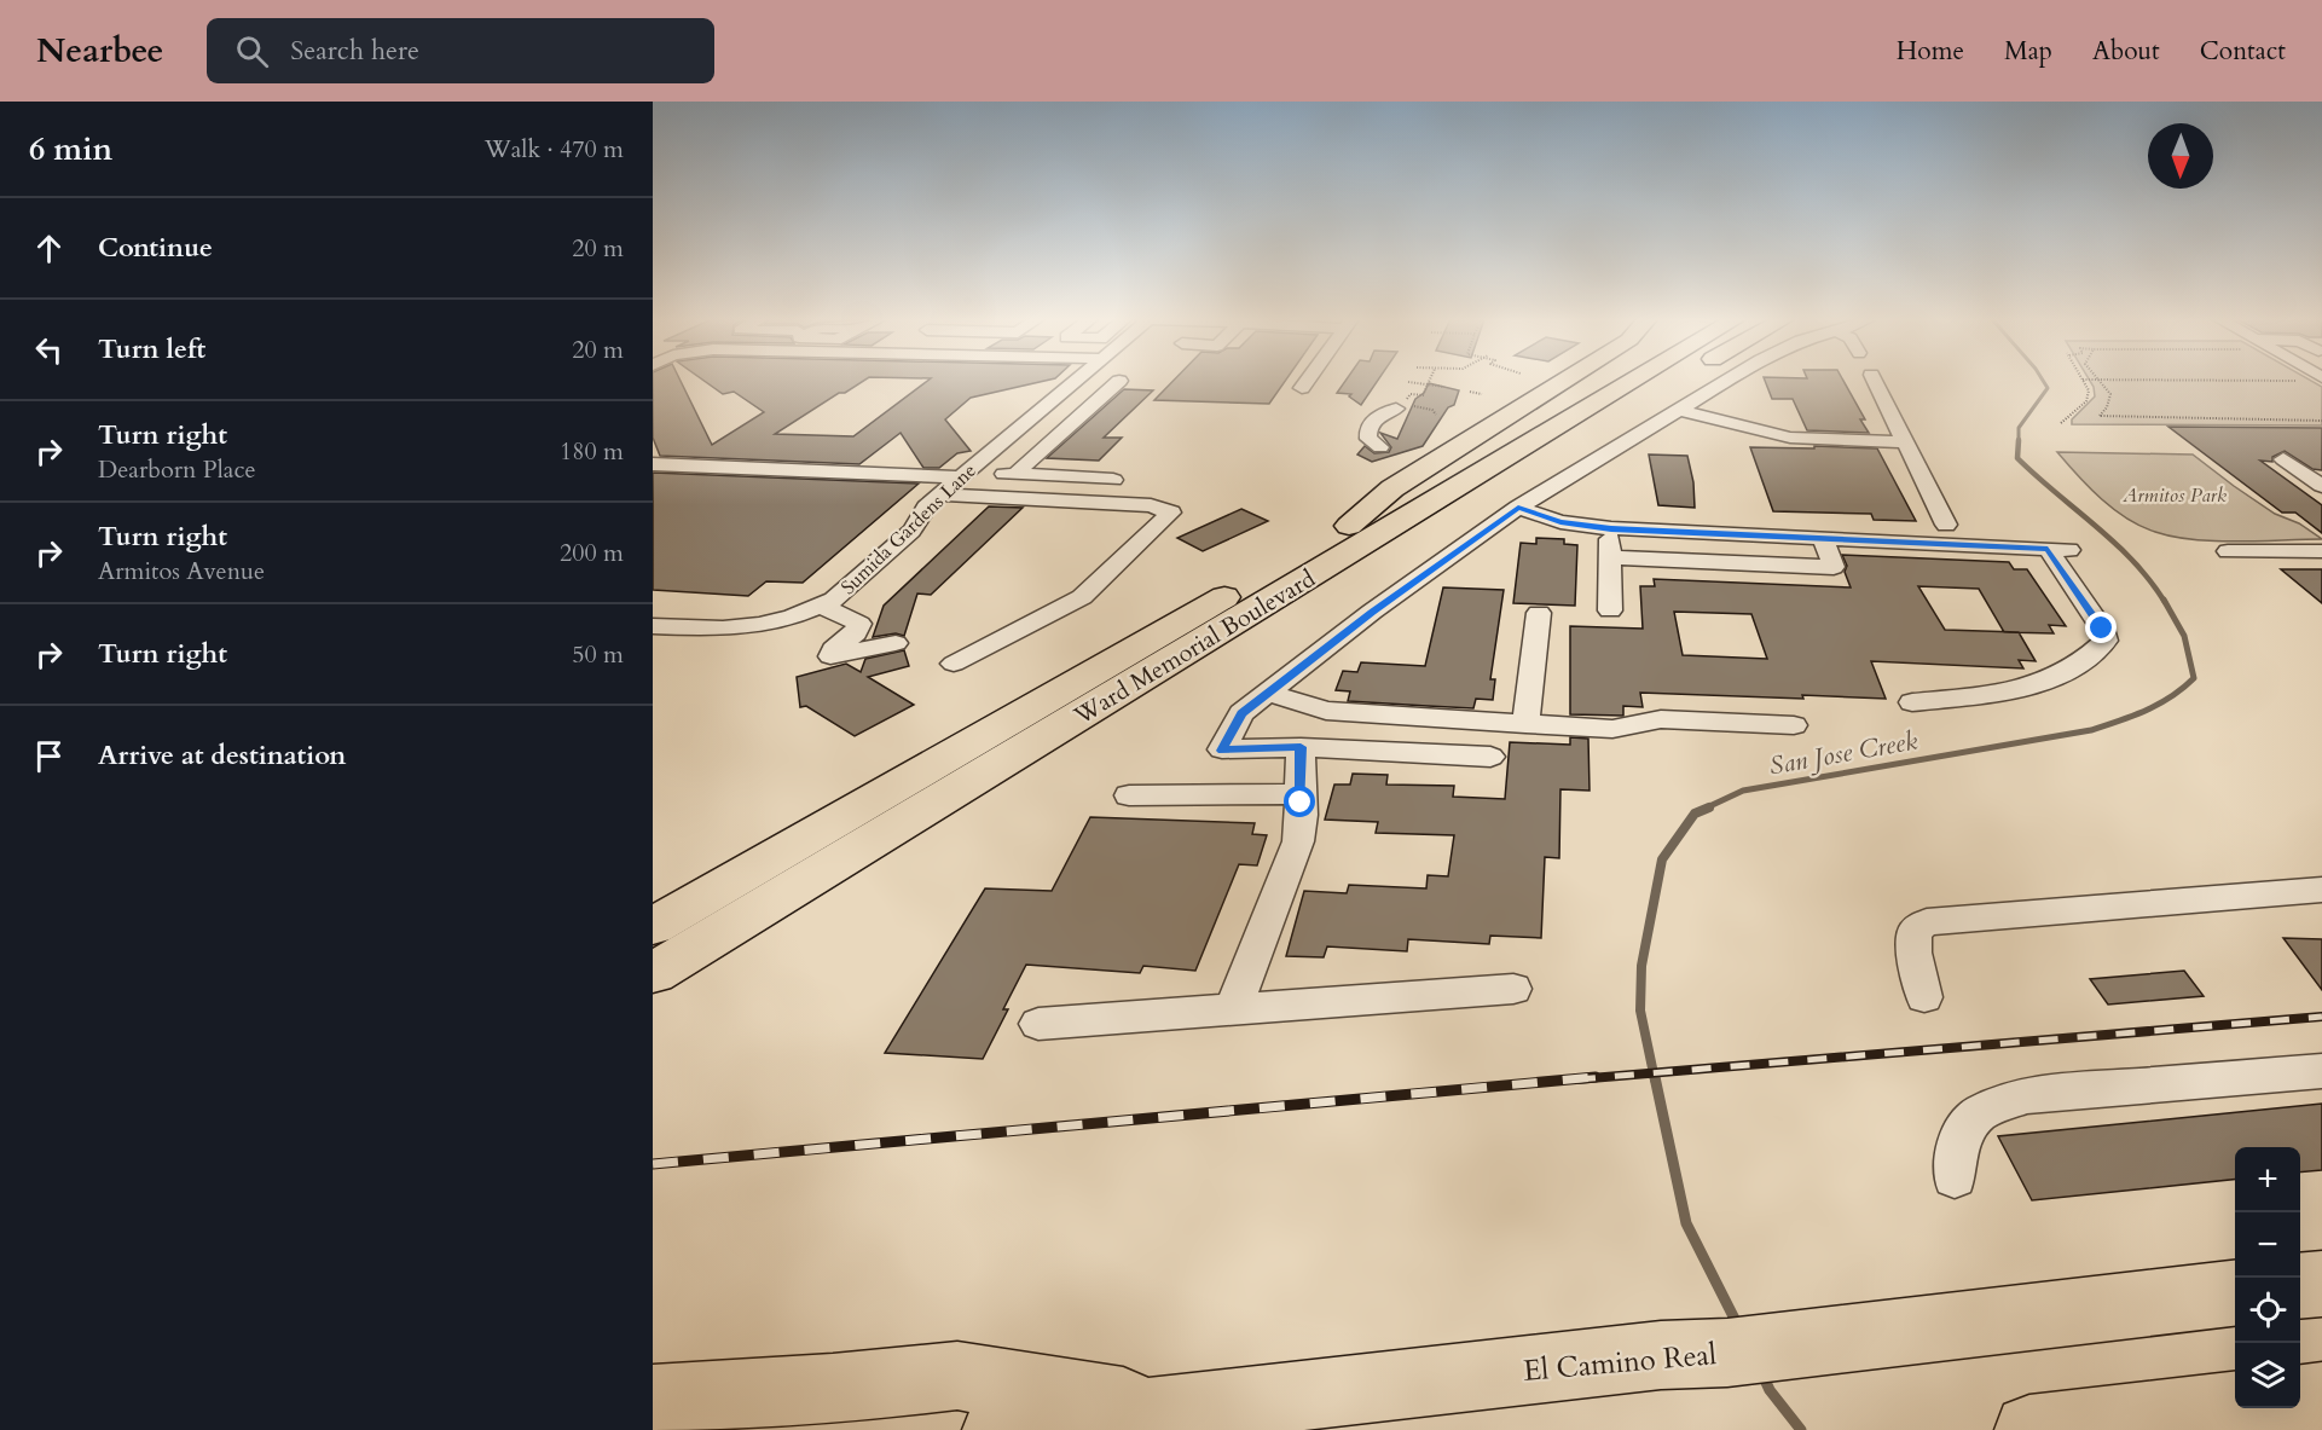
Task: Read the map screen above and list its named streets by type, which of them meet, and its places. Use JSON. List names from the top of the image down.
{
  "streets": {
    "highway": ["Ward Memorial Boulevard", "El Camino Real"],
    "street": ["Sumida Gardens Lane"]
  },
  "water": ["San Jose Creek"],
  "parks": ["Armitos Park"],
  "north": "bottom",
  "page": {
    "header": "Nearbee",
    "search": "Search here",
    "nav": [
      "Home",
      "Map",
      "About",
      "Contact"
    ],
    "heading": ["6 min", "Walk · 470 m"],
    "list": [
      ["Continue", "20 m"],
      ["Turn left", "20 m"],
      ["Turn right", "Dearborn Place", "180 m"],
      ["Turn right", "Armitos Avenue", "200 m"],
      ["Turn right", "50 m"],
      "Arrive at destination"
    ],
    "map_buttons": ["+", "−"]
  }
}
